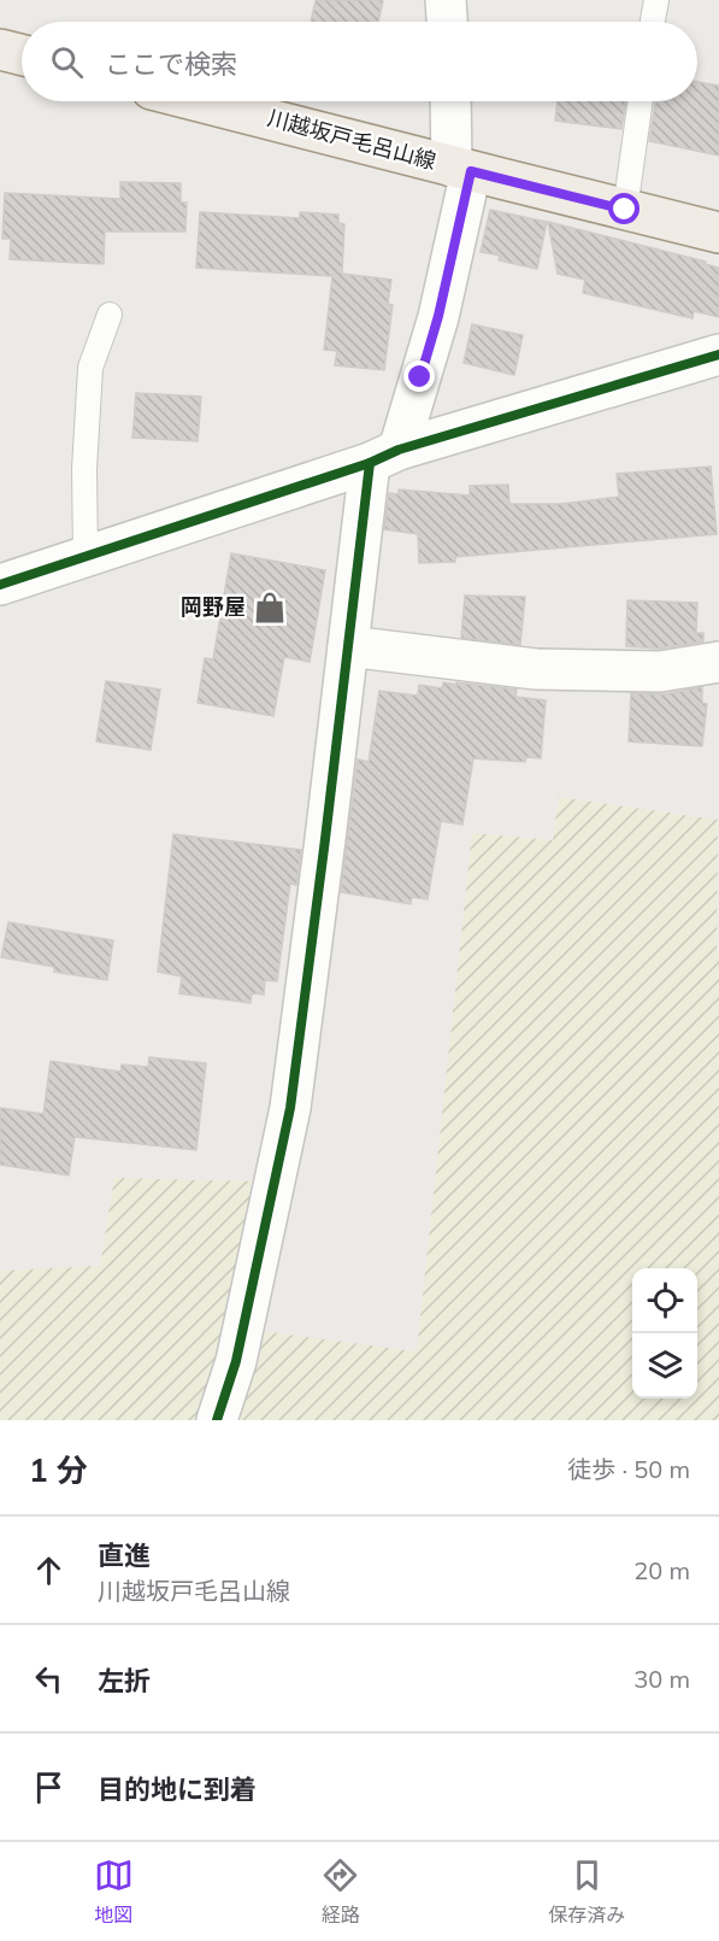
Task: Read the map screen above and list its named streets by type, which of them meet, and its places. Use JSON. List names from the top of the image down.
{
  "streets": {
    "main road": ["川越坂戸毛呂山線"]
  },
  "places": {
    "shop": ["岡野屋"]
  },
  "page": {
    "search": "ここで検索",
    "heading": ["1 分", "徒歩 · 50 m"],
    "list": [
      ["直進", "川越坂戸毛呂山線", "20 m"],
      ["左折", "30 m"],
      "目的地に到着"
    ],
    "nav": ["地図", "経路", "保存済み"]
  }
}
